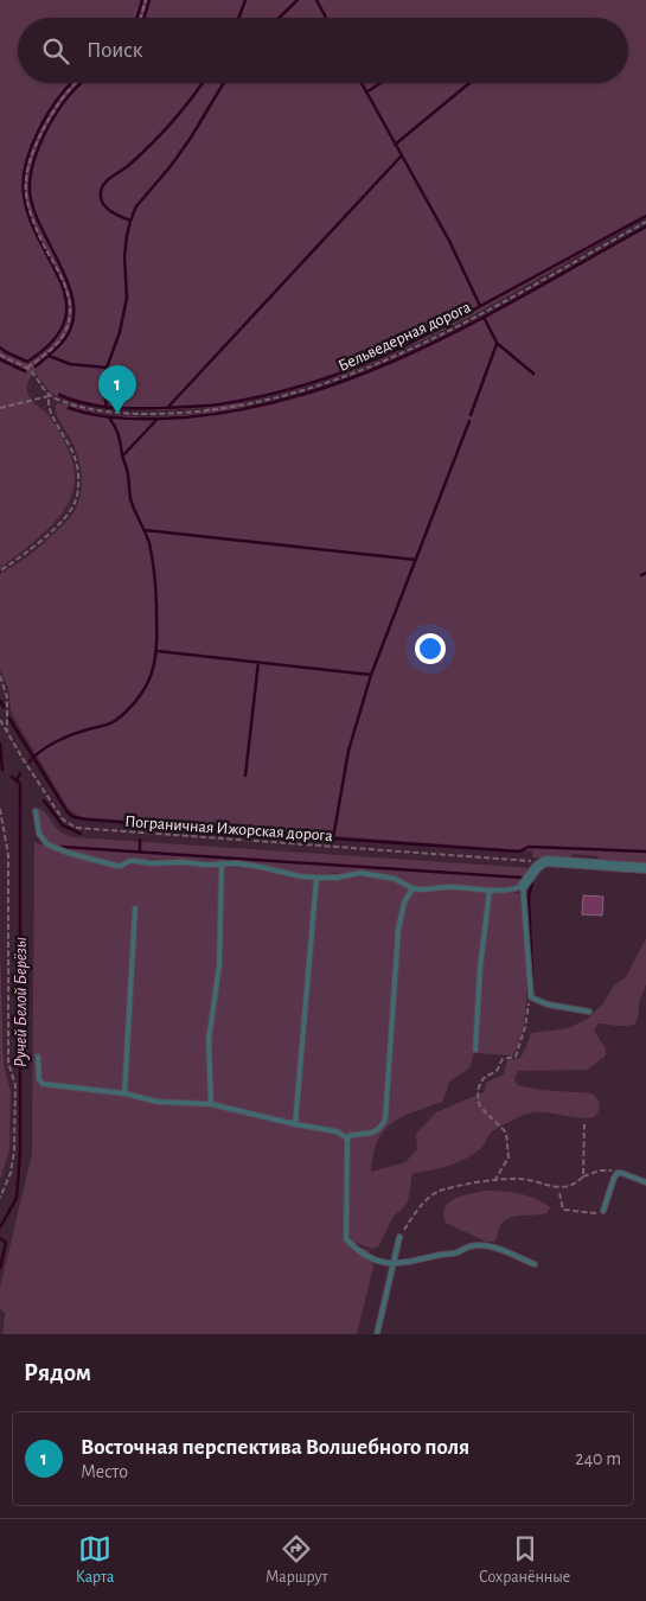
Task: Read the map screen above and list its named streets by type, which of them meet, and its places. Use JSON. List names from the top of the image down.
{
  "streets": {
    "path": ["Бельведерная дорога", "Пограничная Ижорская дорога"]
  },
  "water": ["Ручей Белой Берёзы"],
  "page": {
    "search": "Поиск",
    "pins": "1",
    "heading": "Рядом",
    "list": [
      {
        "mark": "1",
        "name": "Восточная перспектива Волшебного поля",
        "note": "Место",
        "value": "240 m"
      }
    ],
    "nav": ["Карта", "Маршрут", "Сохранённые"]
  }
}
